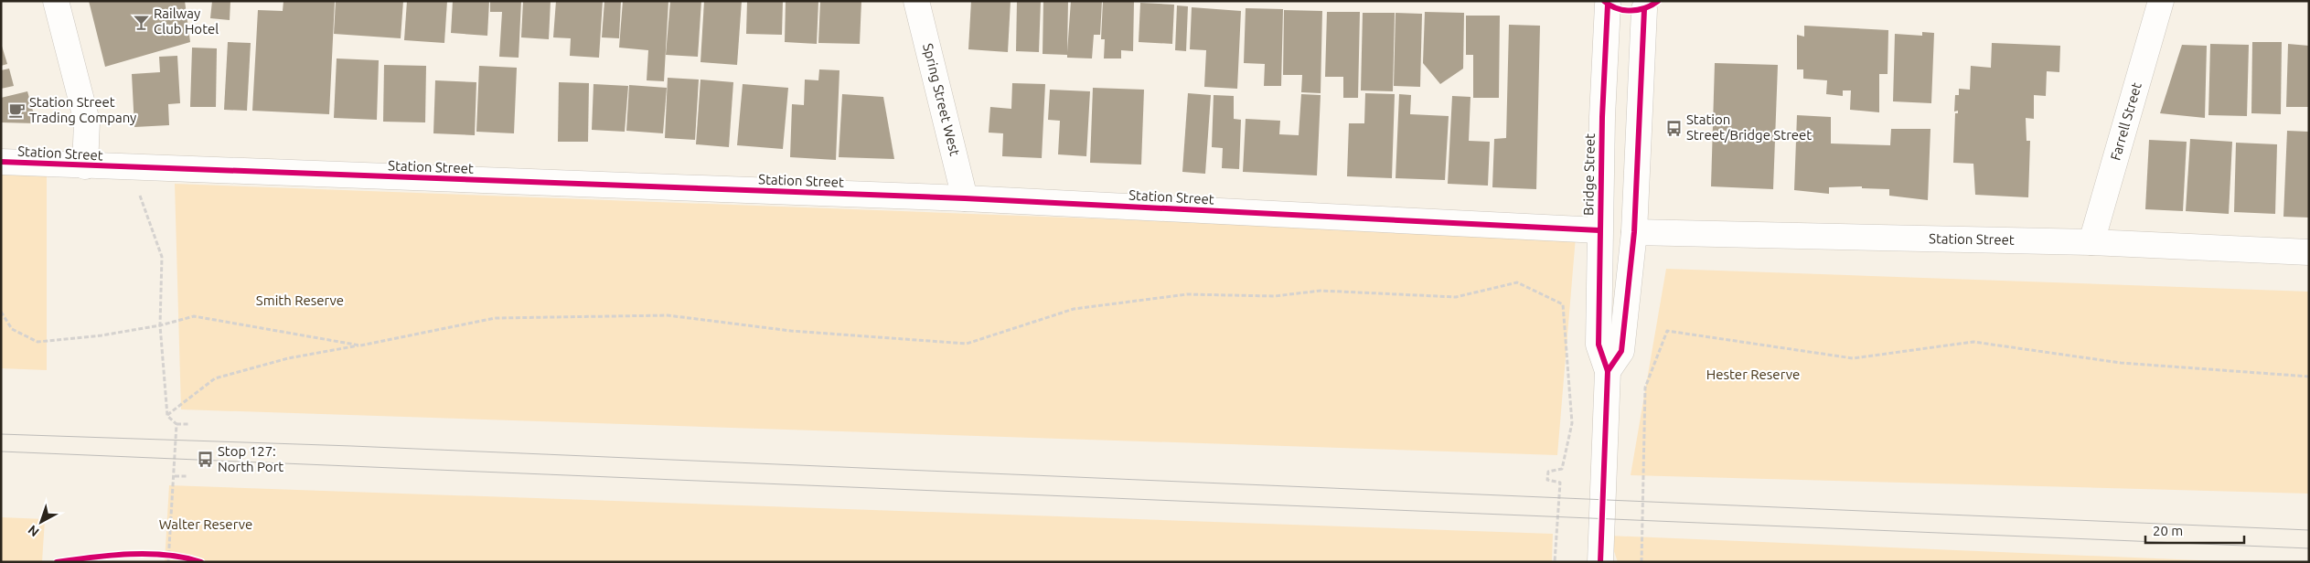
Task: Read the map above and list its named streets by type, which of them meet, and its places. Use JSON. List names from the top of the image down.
{
  "streets": {
    "street": [
      "Spring Street West",
      "Farrell Street",
      "Station Street",
      "Bridge Street"
    ]
  },
  "crossings": [
    ["Spring Street West", "Station Street"],
    ["Farrell Street", "Station Street"],
    ["Station Street", "Bridge Street"]
  ],
  "parks": ["Smith Reserve", "Hester Reserve", "Walter Reserve"],
  "places": {
    "bar": ["Railway Club Hotel"],
    "cafe": ["Station Street Trading Company"],
    "bus stop": ["Station Street/Bridge Street", "Stop 127: North Port"]
  },
  "scale_bar": "20 m",
  "north": "bottom left"
}
